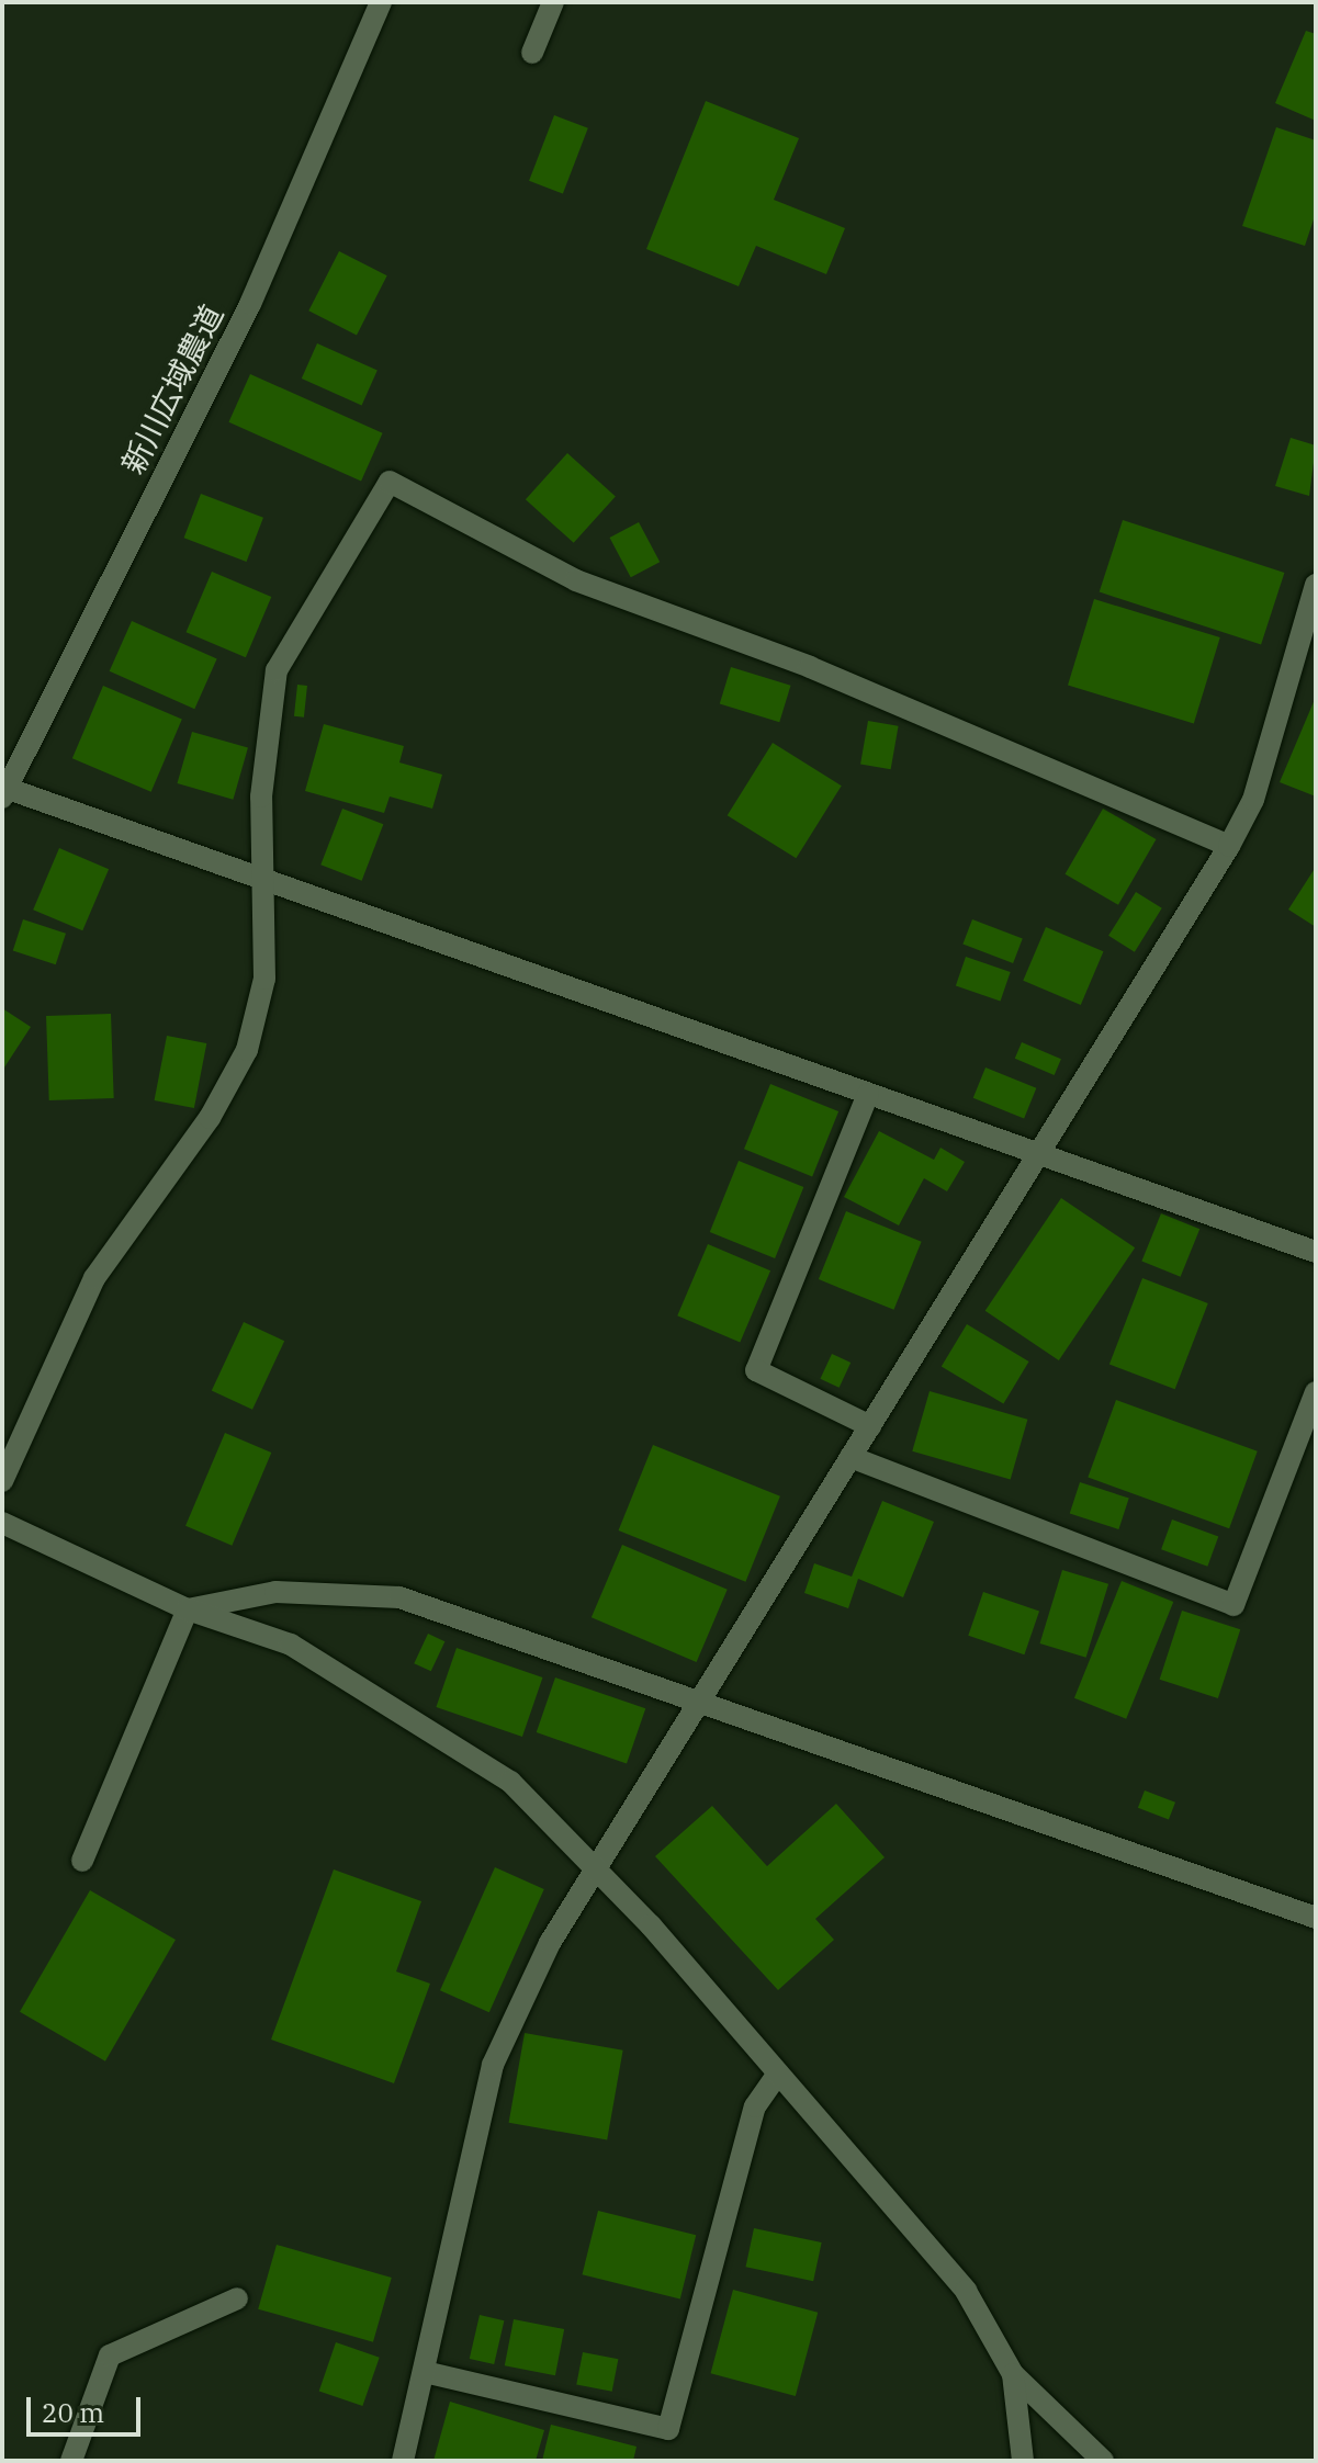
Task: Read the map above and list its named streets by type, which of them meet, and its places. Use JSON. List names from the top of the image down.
{
  "streets": {
    "street": ["新川広域農道"]
  },
  "scale_bar": "20 m"
}
